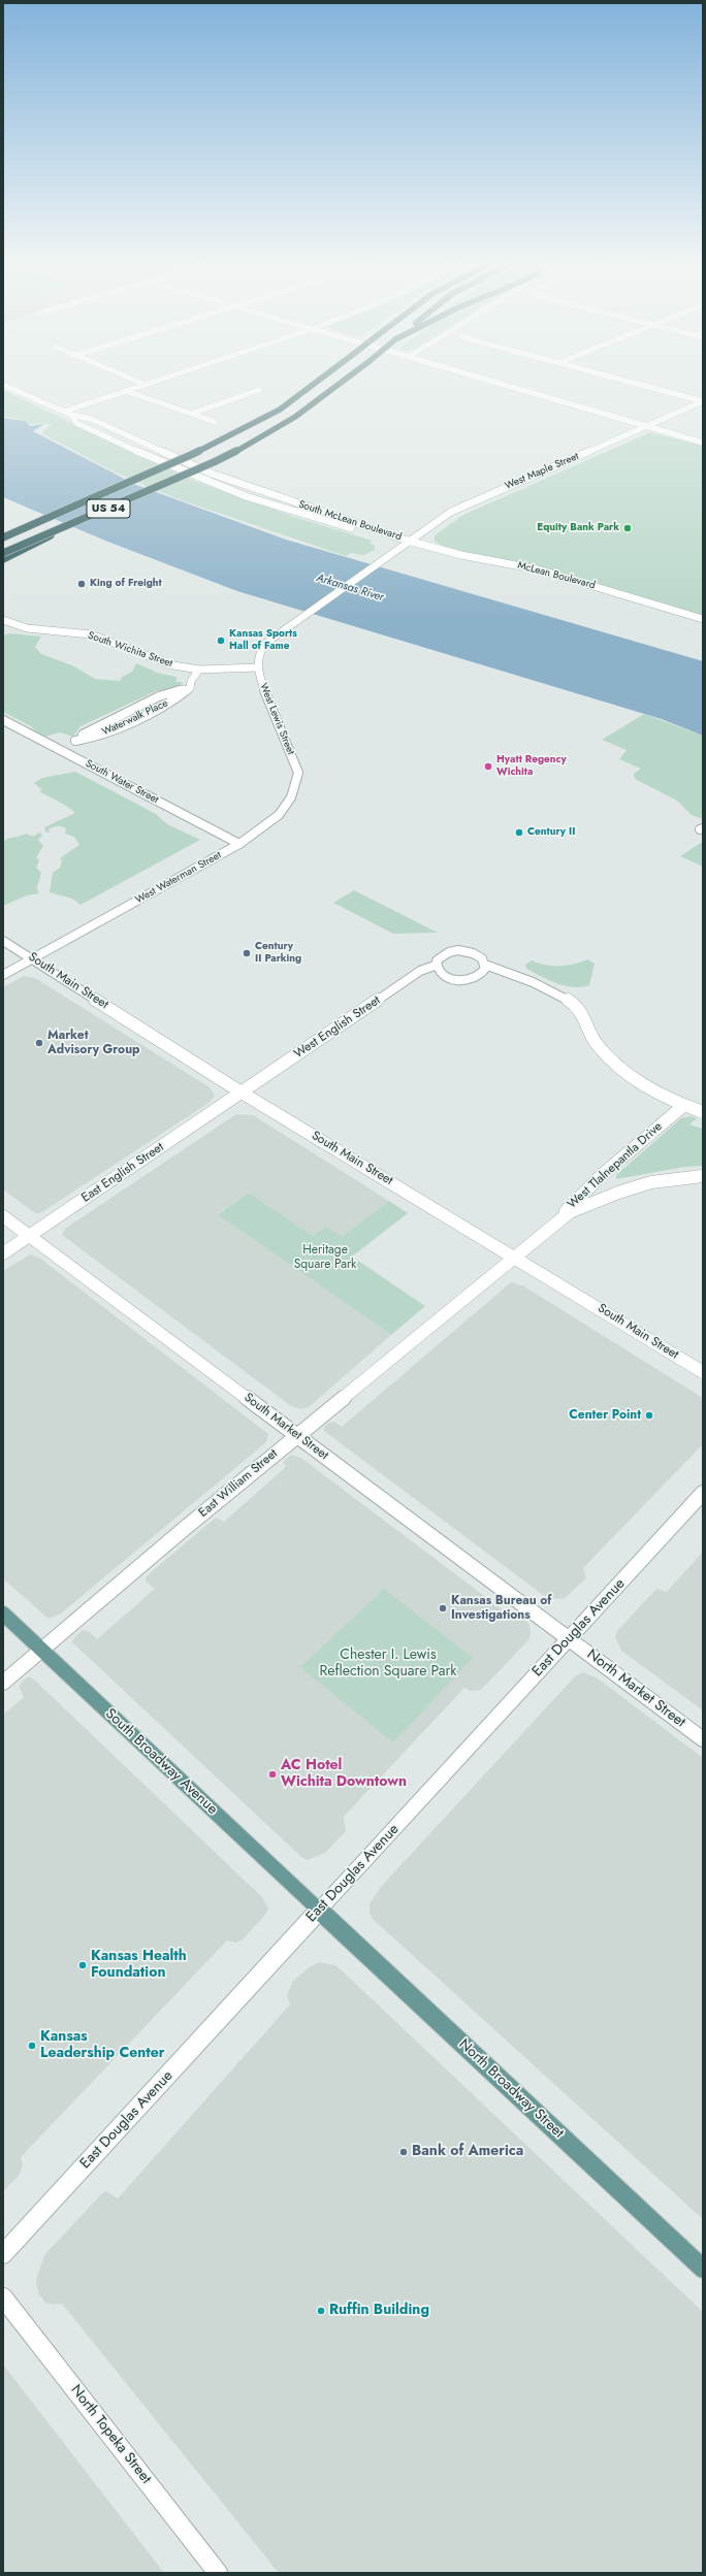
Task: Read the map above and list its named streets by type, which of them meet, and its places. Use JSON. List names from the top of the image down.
{
  "streets": {
    "highway": ["US 54"],
    "main road": ["South Broadway Avenue", "North Broadway Street"],
    "street": [
      "West Maple Street",
      "South McLean Boulevard",
      "McLean Boulevard",
      "South Wichita Street",
      "Waterwalk Place",
      "West Lewis Street",
      "South Water Street",
      "West Waterman Street",
      "South Main Street",
      "West English Street",
      "West Tlalnepantla Drive",
      "East English Street",
      "South Market Street",
      "East William Street",
      "East Douglas Avenue",
      "North Market Street",
      "North Topeka Street"
    ]
  },
  "crossings": [
    ["West Maple Street", "South McLean Boulevard"],
    ["West Maple Street", "McLean Boulevard"],
    ["West Maple Street", "West Lewis Street"],
    ["South McLean Boulevard", "McLean Boulevard"],
    ["South McLean Boulevard", "West Lewis Street"],
    ["McLean Boulevard", "West Lewis Street"],
    ["South Wichita Street", "Waterwalk Place"],
    ["South Wichita Street", "West Lewis Street"],
    ["Waterwalk Place", "South Water Street"],
    ["West Lewis Street", "West Waterman Street"],
    ["South Water Street", "West Waterman Street"],
    ["West Waterman Street", "South Main Street"],
    ["South Main Street", "West English Street"],
    ["South Main Street", "East English Street"],
    ["South Main Street", "East William Street"],
    ["West English Street", "West Tlalnepantla Drive"],
    ["West English Street", "East English Street"],
    ["West Tlalnepantla Drive", "East William Street"],
    ["East English Street", "South Market Street"],
    ["South Market Street", "East William Street"],
    ["South Market Street", "East Douglas Avenue"],
    ["South Market Street", "North Market Street"],
    ["East William Street", "South Broadway Avenue"],
    ["East Douglas Avenue", "North Market Street"],
    ["East Douglas Avenue", "South Broadway Avenue"],
    ["East Douglas Avenue", "North Broadway Street"],
    ["South Broadway Avenue", "North Broadway Street"]
  ],
  "water": ["Arkansas River"],
  "parks": ["Heritage Square Park", "Chester I. Lewis Reflection Square Park"],
  "places": [
    "Equity Bank Park",
    "King of Freight",
    "Kansas Sports Hall of Fame",
    "Hyatt Regency Wichita",
    "Century II",
    "Century II Parking",
    "Market Advisory Group",
    "Center Point",
    "Kansas Bureau of Investigations",
    "AC Hotel Wichita Downtown",
    "Kansas Health Foundation",
    "Kansas Leadership Center",
    "Bank of America",
    "Ruffin Building"
  ]
}
